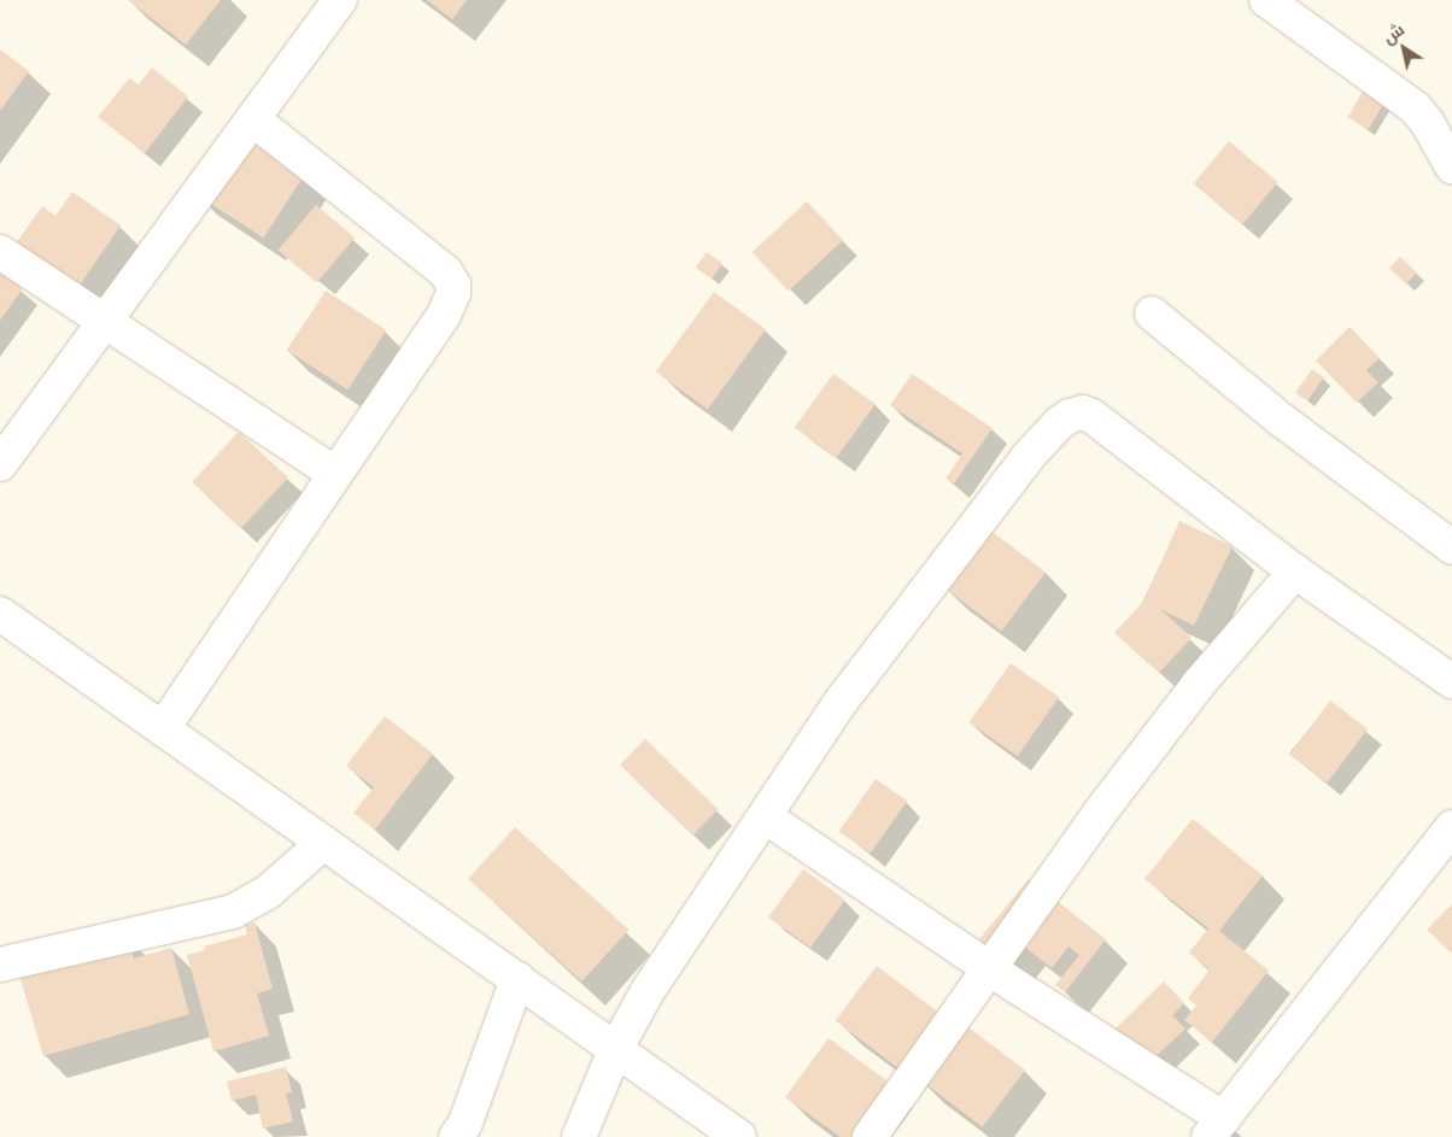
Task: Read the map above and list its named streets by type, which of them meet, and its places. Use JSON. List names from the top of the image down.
{
  "north": "top left"
}
